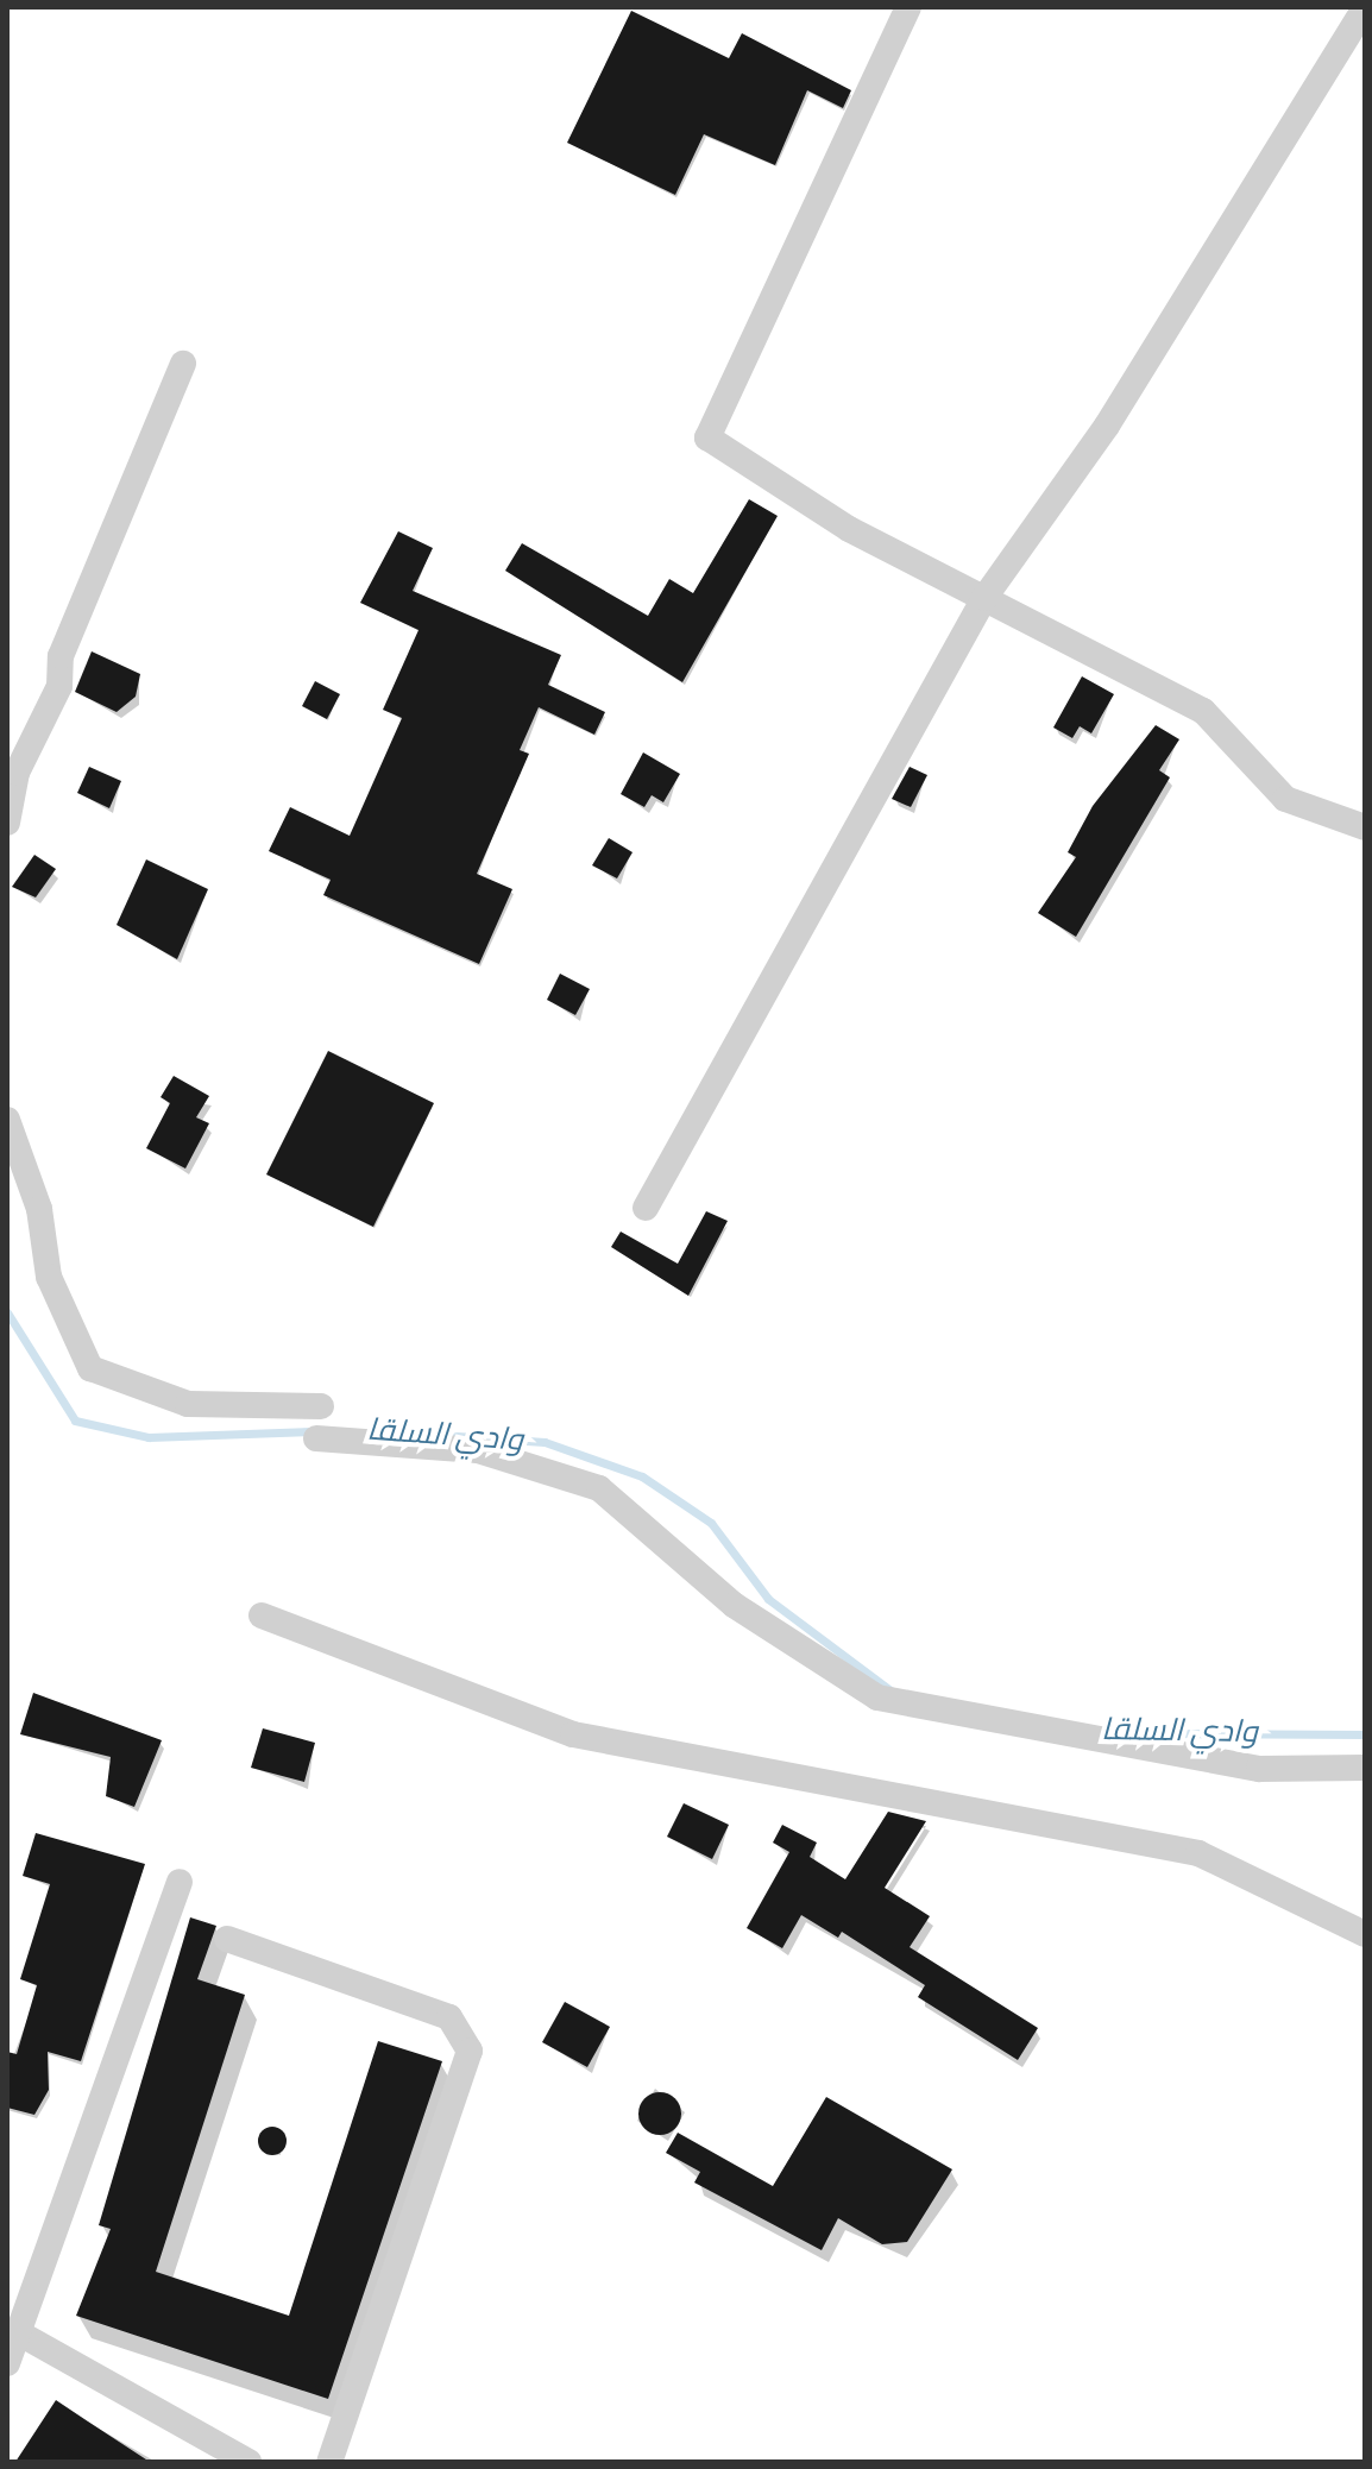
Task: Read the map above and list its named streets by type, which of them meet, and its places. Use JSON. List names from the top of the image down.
{
  "water": ["وادي السلقا"]
}
